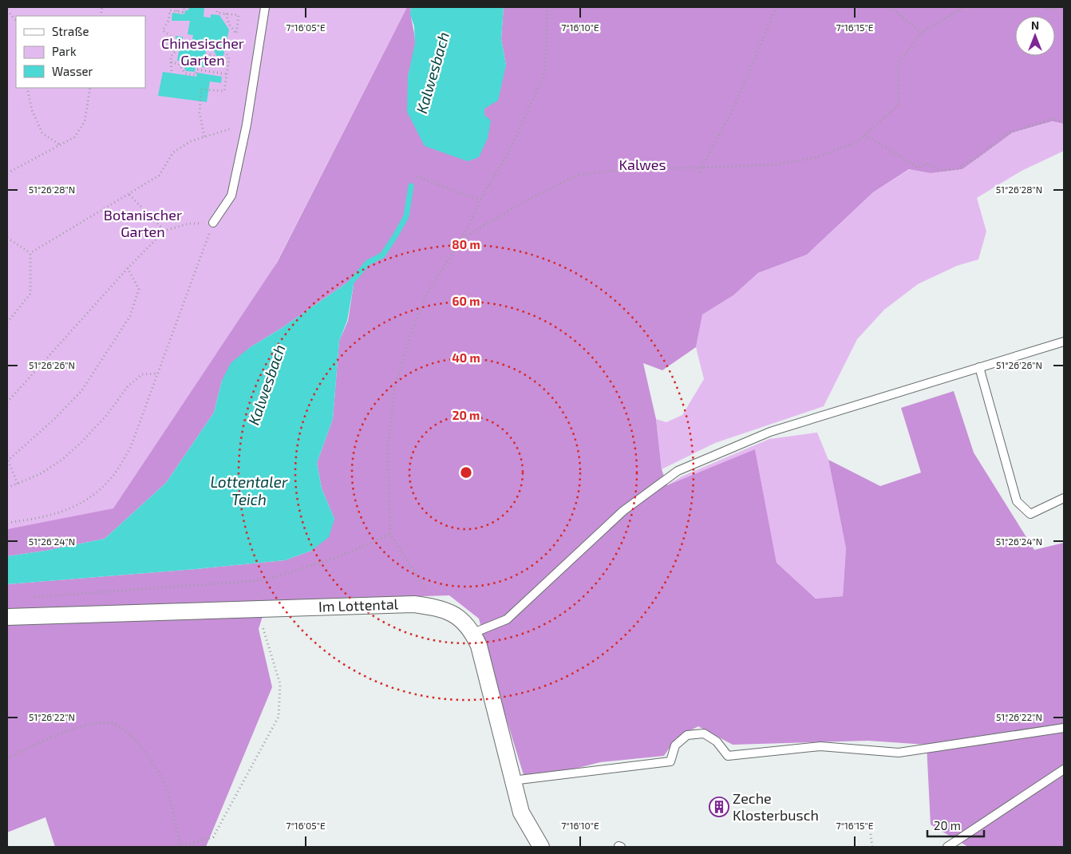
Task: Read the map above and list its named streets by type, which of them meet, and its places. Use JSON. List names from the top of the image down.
{
  "streets": {
    "street": ["Im Lottental"]
  },
  "water": ["Kalwesbach", "Lottentaler Teich"],
  "parks": ["Chinesischer Garten", "Kalwes", "Botanischer Garten"],
  "places": {
    "building": ["Zeche Klosterbusch"]
  },
  "legend": ["Straße", "Park", "Wasser"],
  "scale_bar": "20 m",
  "north": "top",
  "coordinates": [
    "7°16'05\"E",
    "7°16'10\"E",
    "7°16'15\"E",
    "51°26'28\"N",
    "51°26'26\"N",
    "51°26'24\"N",
    "51°26'22\"N"
  ],
  "rings": [
    "80 m",
    "60 m",
    "40 m",
    "20 m"
  ]
}
